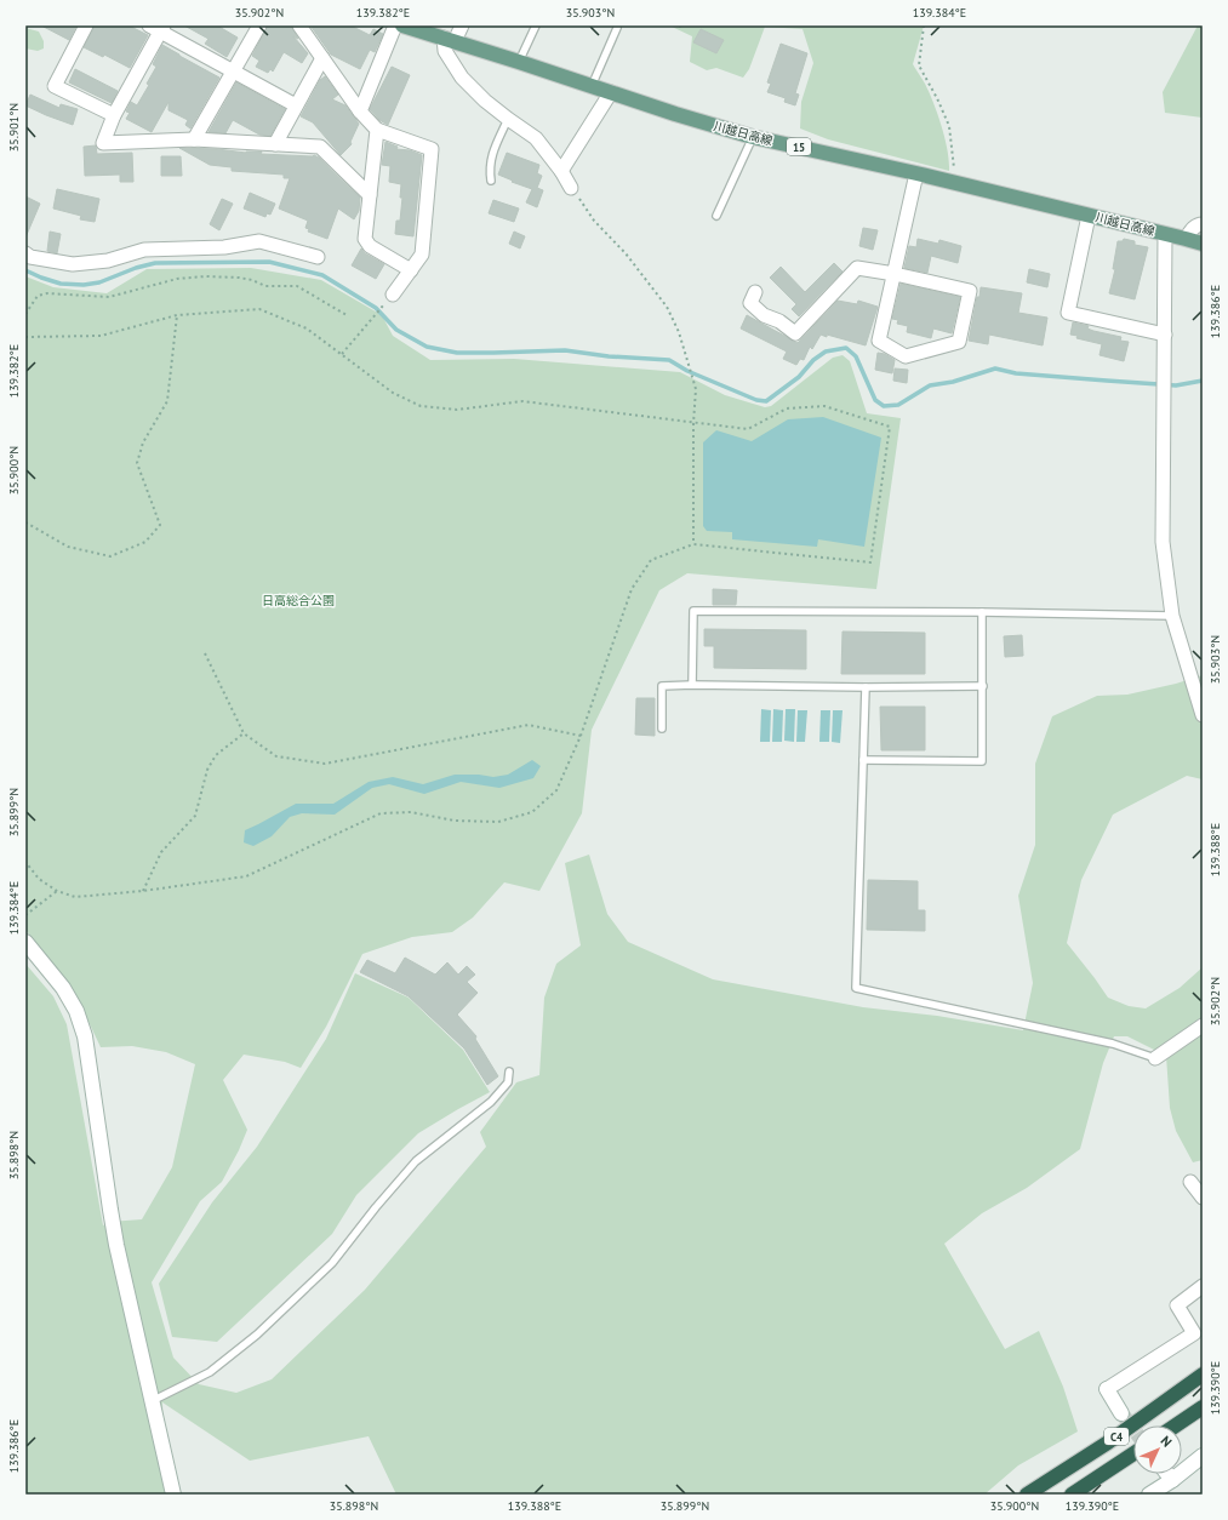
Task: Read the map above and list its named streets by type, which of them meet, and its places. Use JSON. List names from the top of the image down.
{
  "streets": {
    "highway": ["C4"],
    "main road": ["川越日高線", "15"]
  },
  "parks": ["日高総合公園"],
  "north": "top right",
  "coordinates": [
    "35.902°N",
    "139.382°E",
    "35.903°N",
    "139.384°E",
    "35.901°N",
    "139.386°E",
    "35.900°N",
    "35.899°N",
    "139.388°E",
    "35.898°N",
    "139.390°E"
  ]
}
